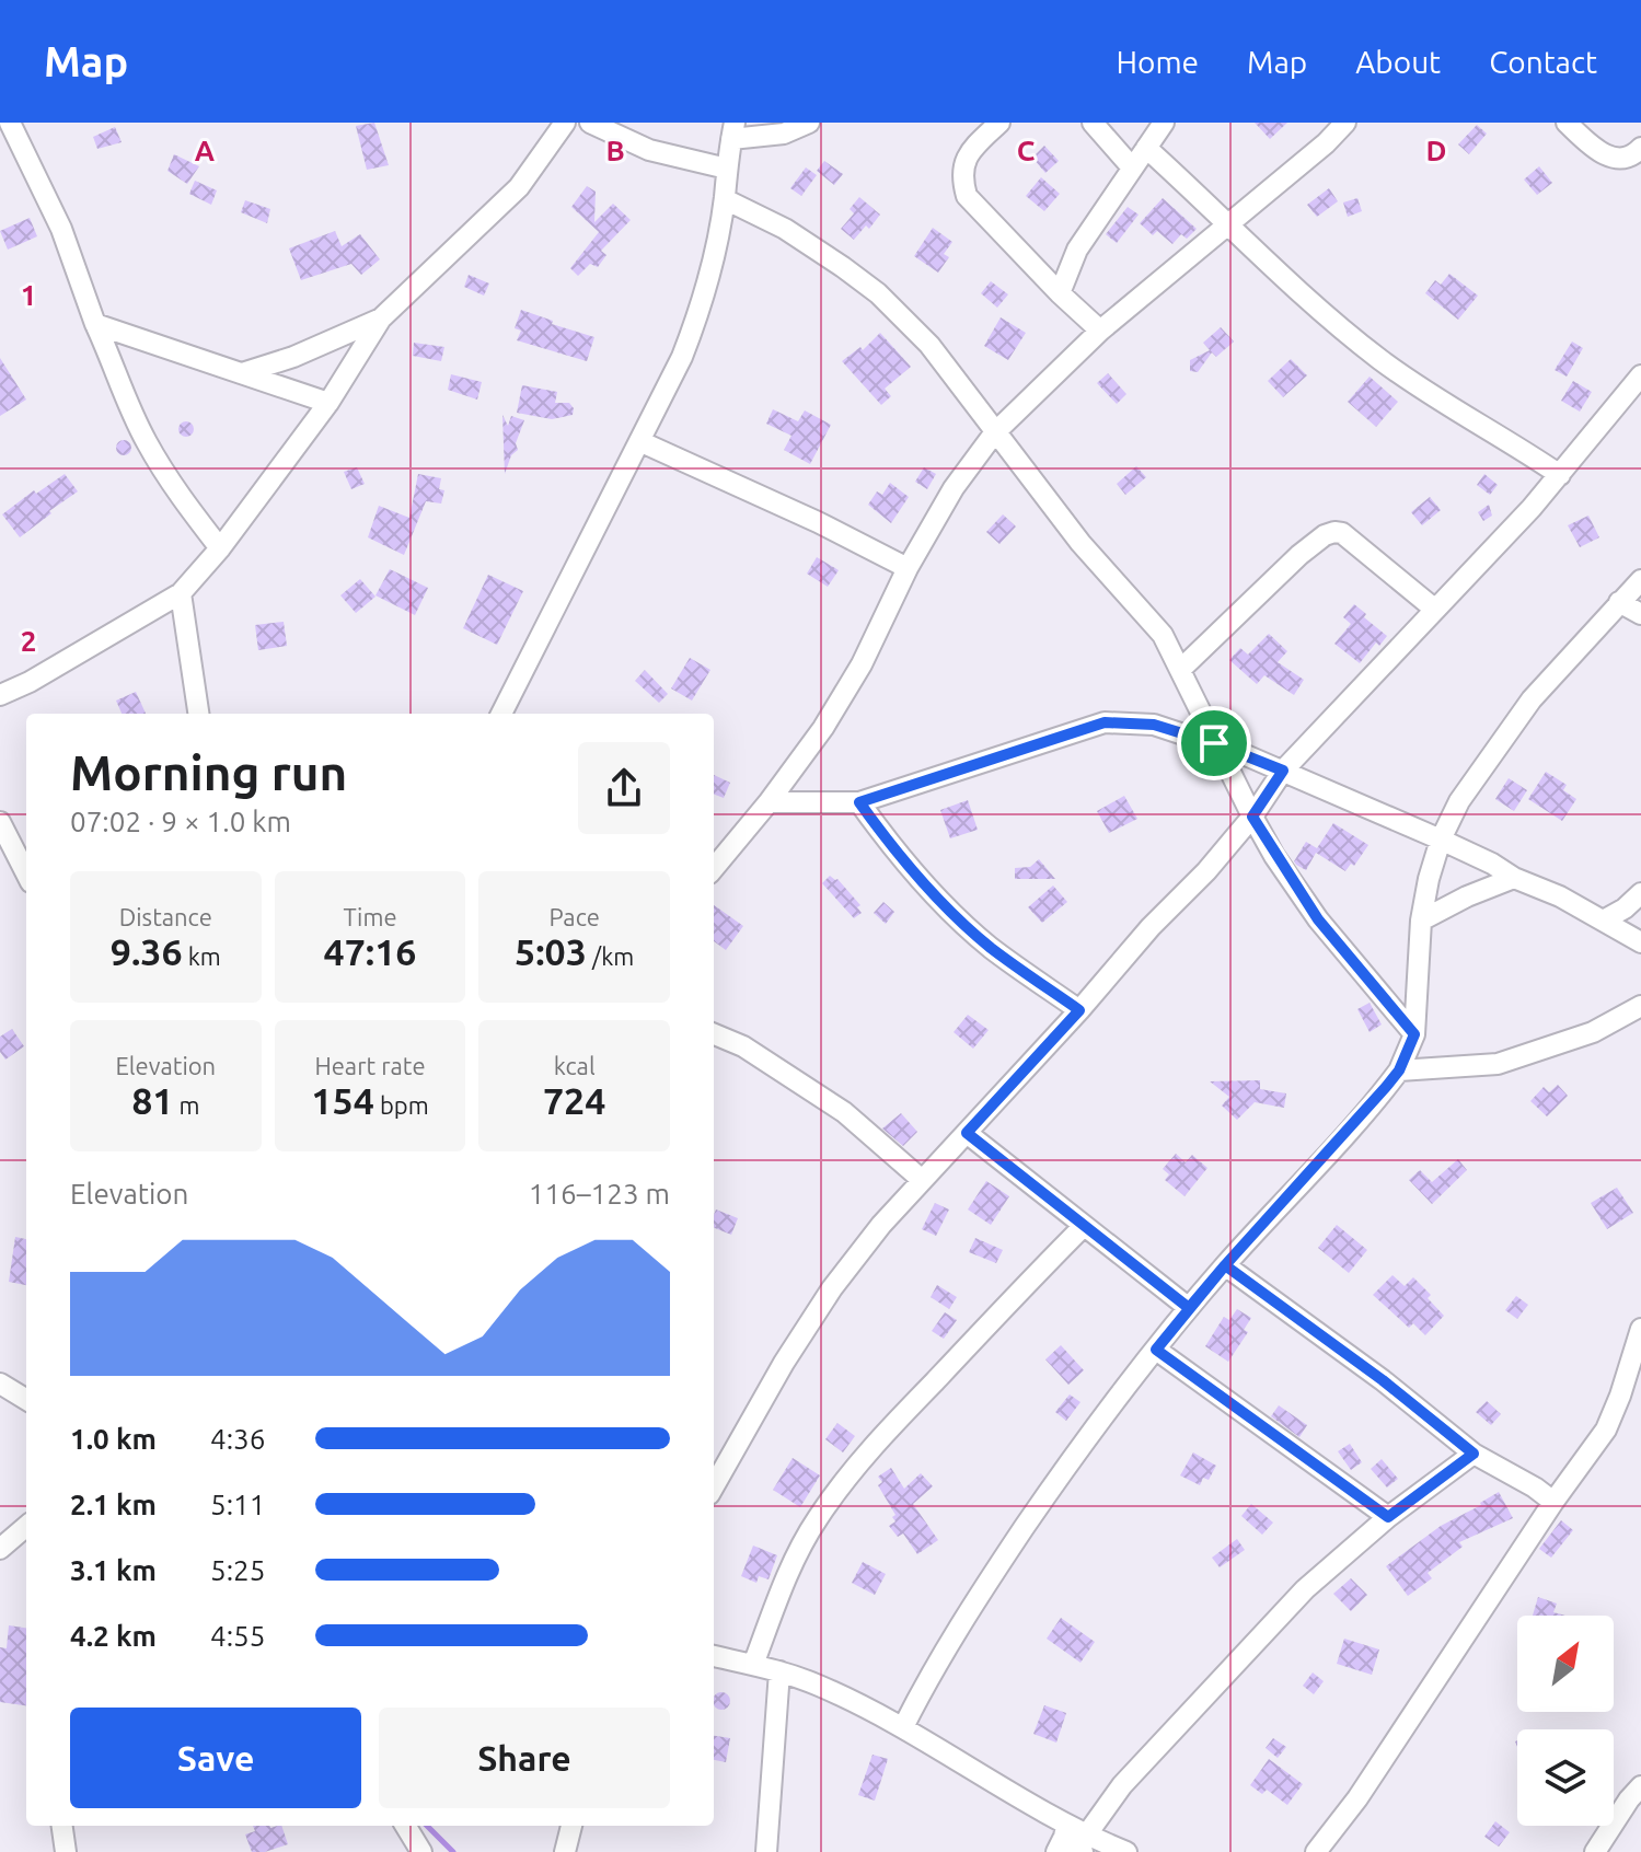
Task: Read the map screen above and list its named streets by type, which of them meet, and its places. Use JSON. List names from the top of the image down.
{
  "north": "top right",
  "page": {
    "header": "Map",
    "nav": [
      "Home",
      "Map",
      "About",
      "Contact"
    ],
    "heading": ["Morning run", "07:02 · 9 × 1.0 km"],
    "stats": [
      ["Distance", "9.36 km"],
      ["Time", "47:16"],
      ["Pace", "5:03 /km"],
      ["Elevation", "81 m"],
      ["Heart rate", "154 bpm"],
      ["kcal", "724"]
    ],
    "chart": ["Elevation", "116–123 m"],
    "list": [
      {
        "name": "1.0 km",
        "note": "4:36"
      },
      {
        "name": "2.1 km",
        "note": "5:11"
      },
      {
        "name": "3.1 km",
        "note": "5:25"
      },
      {
        "name": "4.2 km",
        "note": "4:55"
      }
    ],
    "buttons": ["Save", "Share"]
  },
  "grid": {
    "columns": [
      "A",
      "B",
      "C",
      "D"
    ],
    "rows": ["1", "2"]
  }
}
